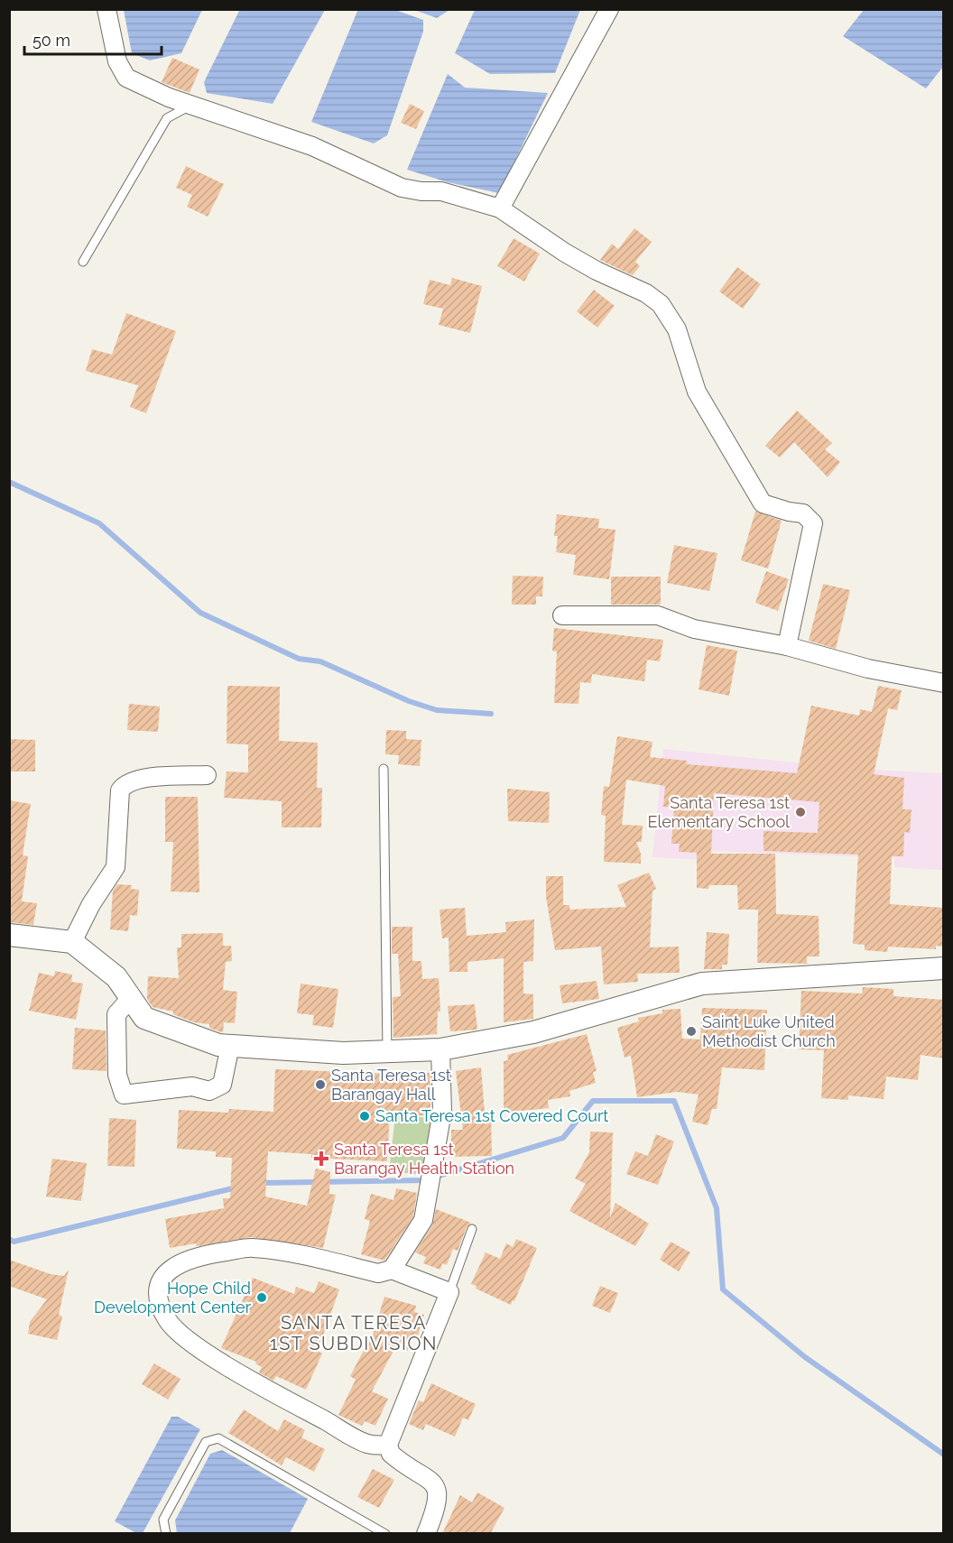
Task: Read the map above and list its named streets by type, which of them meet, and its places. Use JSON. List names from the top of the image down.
{
  "districts": ["SANTA TERESA 1ST SUBDIVISION"],
  "places": {
    "other": [
      "Santa Teresa 1st Elementary School",
      "Saint Luke United Methodist Church",
      "Santa Teresa 1st Barangay Hall",
      "Santa Teresa 1st Covered Court",
      "Hope Child Development Center"
    ],
    "health": ["Santa Teresa 1st Barangay Health Station"]
  },
  "scale_bar": "50 m"
}
